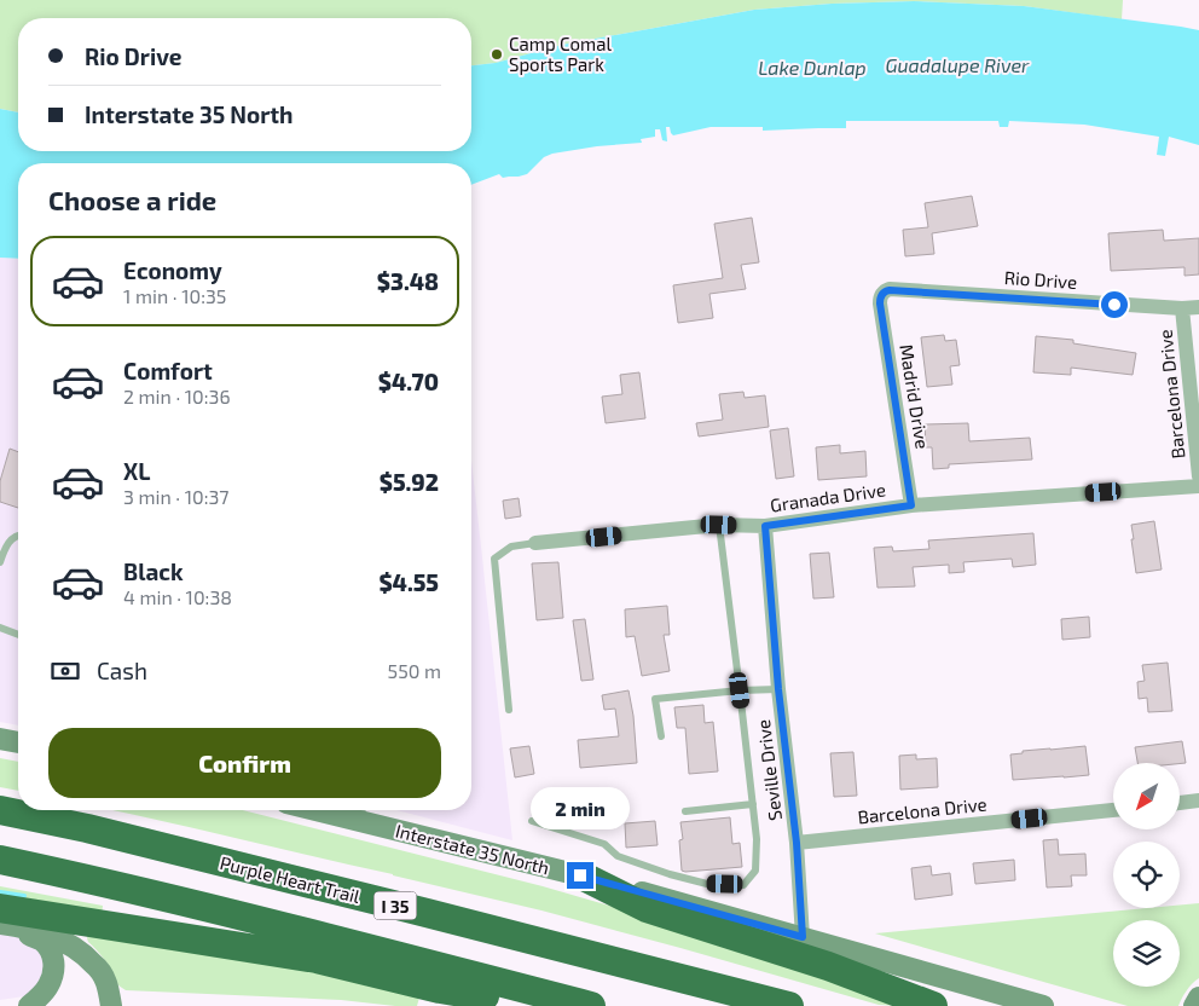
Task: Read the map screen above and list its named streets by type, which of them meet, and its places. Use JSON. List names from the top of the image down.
{
  "streets": {
    "highway": ["Purple Heart Trail", "I 35"],
    "main road": ["Interstate 35 North"],
    "street": [
      "Rio Drive",
      "Barcelona Drive",
      "Madrid Drive",
      "Granada Drive",
      "Seville Drive"
    ]
  },
  "crossings": [
    ["Rio Drive", "Barcelona Drive"],
    ["Rio Drive", "Madrid Drive"],
    ["Barcelona Drive", "Seville Drive"],
    ["Madrid Drive", "Granada Drive"],
    ["Granada Drive", "Seville Drive"],
    ["Seville Drive", "Interstate 35 North"]
  ],
  "water": ["Guadalupe River", "Lake Dunlap"],
  "places": ["Camp Comal Sports Park"],
  "north": "bottom left",
  "page": {
    "banner": ["Rio Drive", "Interstate 35 North"],
    "heading": "Choose a ride",
    "list": [
      {
        "name": "Economy",
        "note": "1 min · 10:35",
        "value": "$3.48"
      },
      {
        "name": "Comfort",
        "note": "2 min · 10:36",
        "value": "$4.70"
      },
      {
        "name": "XL",
        "note": "3 min · 10:37",
        "value": "$5.92"
      },
      {
        "name": "Black",
        "note": "4 min · 10:38",
        "value": "$4.55"
      }
    ],
    "pay": ["Cash", "550 m"],
    "buttons": "Confirm",
    "bubble": "2 min"
  }
}
